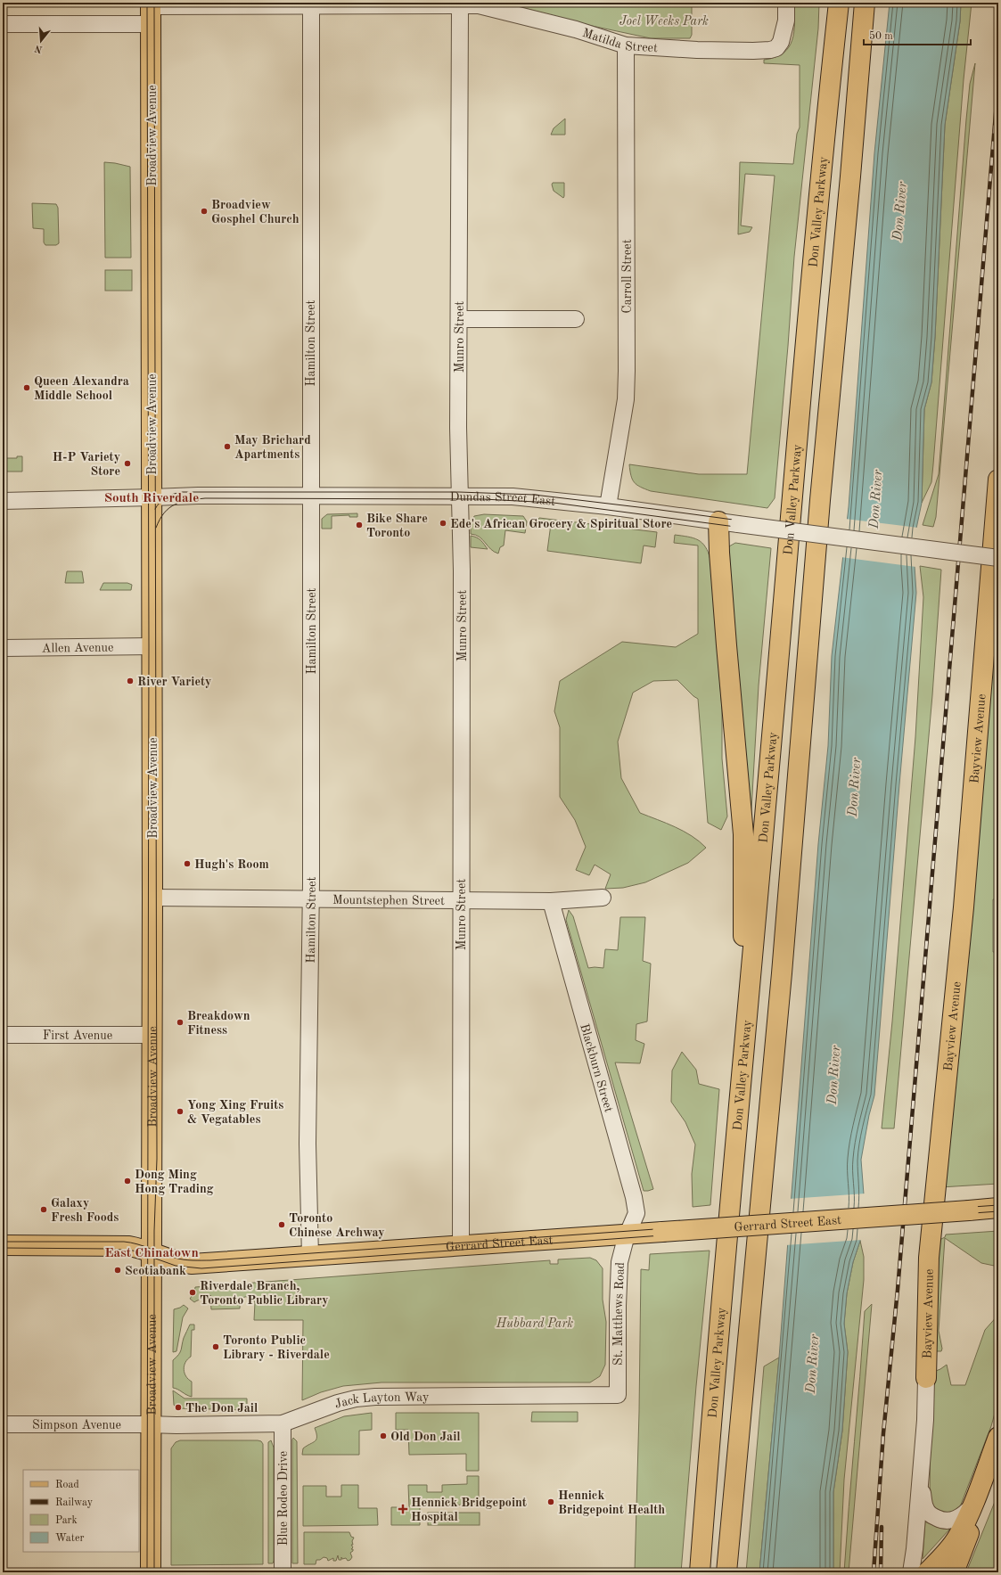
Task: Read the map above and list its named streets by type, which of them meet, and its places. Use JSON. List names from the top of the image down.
{
  "streets": {
    "main road": [
      "Broadview Avenue",
      "Don Valley Parkway",
      "Bayview Avenue",
      "Gerrard Street East"
    ],
    "street": [
      "Matilda Street",
      "Carroll Street",
      "Munro Street",
      "Hamilton Street",
      "Dundas Street East",
      "Allen Avenue",
      "Mountstephen Street",
      "First Avenue",
      "Blackburn Street",
      "St. Matthews Road",
      "Jack Layton Way",
      "Simpson Avenue",
      "Blue Rodeo Drive"
    ]
  },
  "crossings": [
    ["Matilda Street", "Broadview Avenue"],
    ["Matilda Street", "Carroll Street"],
    ["Matilda Street", "Munro Street"],
    ["Matilda Street", "Hamilton Street"],
    ["Broadview Avenue", "Dundas Street East"],
    ["Broadview Avenue", "Allen Avenue"],
    ["Broadview Avenue", "Mountstephen Street"],
    ["Broadview Avenue", "First Avenue"],
    ["Broadview Avenue", "Gerrard Street East"],
    ["Broadview Avenue", "Jack Layton Way"],
    ["Broadview Avenue", "Simpson Avenue"],
    ["Carroll Street", "Dundas Street East"],
    ["Munro Street", "Dundas Street East"],
    ["Munro Street", "Mountstephen Street"],
    ["Munro Street", "Gerrard Street East"],
    ["Hamilton Street", "Dundas Street East"],
    ["Hamilton Street", "Mountstephen Street"],
    ["Hamilton Street", "Gerrard Street East"],
    ["Mountstephen Street", "Blackburn Street"],
    ["Blackburn Street", "Gerrard Street East"],
    ["Blackburn Street", "St. Matthews Road"],
    ["Gerrard Street East", "St. Matthews Road"],
    ["St. Matthews Road", "Jack Layton Way"],
    ["Jack Layton Way", "Simpson Avenue"],
    ["Jack Layton Way", "Blue Rodeo Drive"]
  ],
  "districts": ["South Riverdale", "East Chinatown"],
  "water": ["Don River"],
  "parks": ["Joel Weeks Park", "Hubbard Park"],
  "places": {
    "other": [
      "Broadview Gosphel Church",
      "Queen Alexandra Middle School",
      "May Brichard Apartments",
      "H-P Variety Store",
      "Ede's African Grocery & Spiritual Store",
      "Bike Share Toronto",
      "River Variety",
      "Hugh's Room",
      "Breakdown Fitness",
      "Yong Xing Fruits & Vegatables",
      "Dong Ming Hong Trading",
      "Galaxy Fresh Foods",
      "Toronto Chinese Archway",
      "Scotiabank",
      "Riverdale Branch, Toronto Public Library",
      "Toronto Public Library - Riverdale",
      "The Don Jail",
      "Old Don Jail",
      "Hennick Bridgepoint Health"
    ],
    "health": ["Hennick Bridgepoint Hospital"]
  },
  "legend": [
    "Road",
    "Railway",
    "Park",
    "Water"
  ],
  "scale_bar": "50 m",
  "north": "bottom"
}
